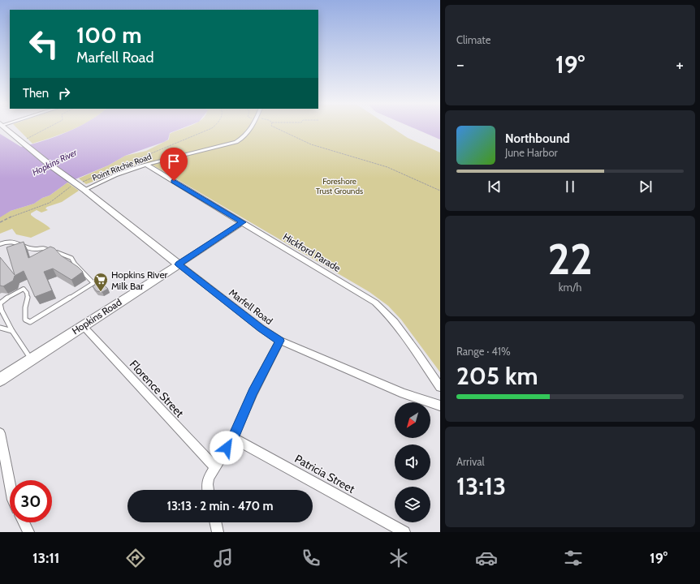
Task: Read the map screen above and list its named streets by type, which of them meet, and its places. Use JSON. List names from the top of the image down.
{
  "streets": {
    "street": [
      "Point Ritchie Road",
      "Hickford Parade",
      "Marfell Road",
      "Hopkins Road",
      "Florence Street",
      "Patricia Street"
    ]
  },
  "crossings": [
    ["Point Ritchie Road", "Hickford Parade"],
    ["Point Ritchie Road", "Marfell Road"],
    ["Hickford Parade", "Hopkins Road"],
    ["Marfell Road", "Hopkins Road"],
    ["Hopkins Road", "Florence Street"]
  ],
  "water": ["Hopkins River"],
  "parks": ["Foreshore Trust Grounds"],
  "places": {
    "supermarket": ["Hopkins River Milk Bar"]
  },
  "north": "bottom left",
  "page": {
    "tile": [
      "Climate",
      ["22", "km/h"],
      ["Range · 41%", "205 km"],
      ["Arrival", "13:13"]
    ],
    "turn": ["100 m", "Marfell Road"],
    "heat": ["−", "19°", "+"],
    "then": "Then",
    "song": ["Northbound", "June Harbor"],
    "limit": "30",
    "trip": "13:13 · 2 min · 470 m",
    "tabs": ["13:11", "19°"]
  }
}
